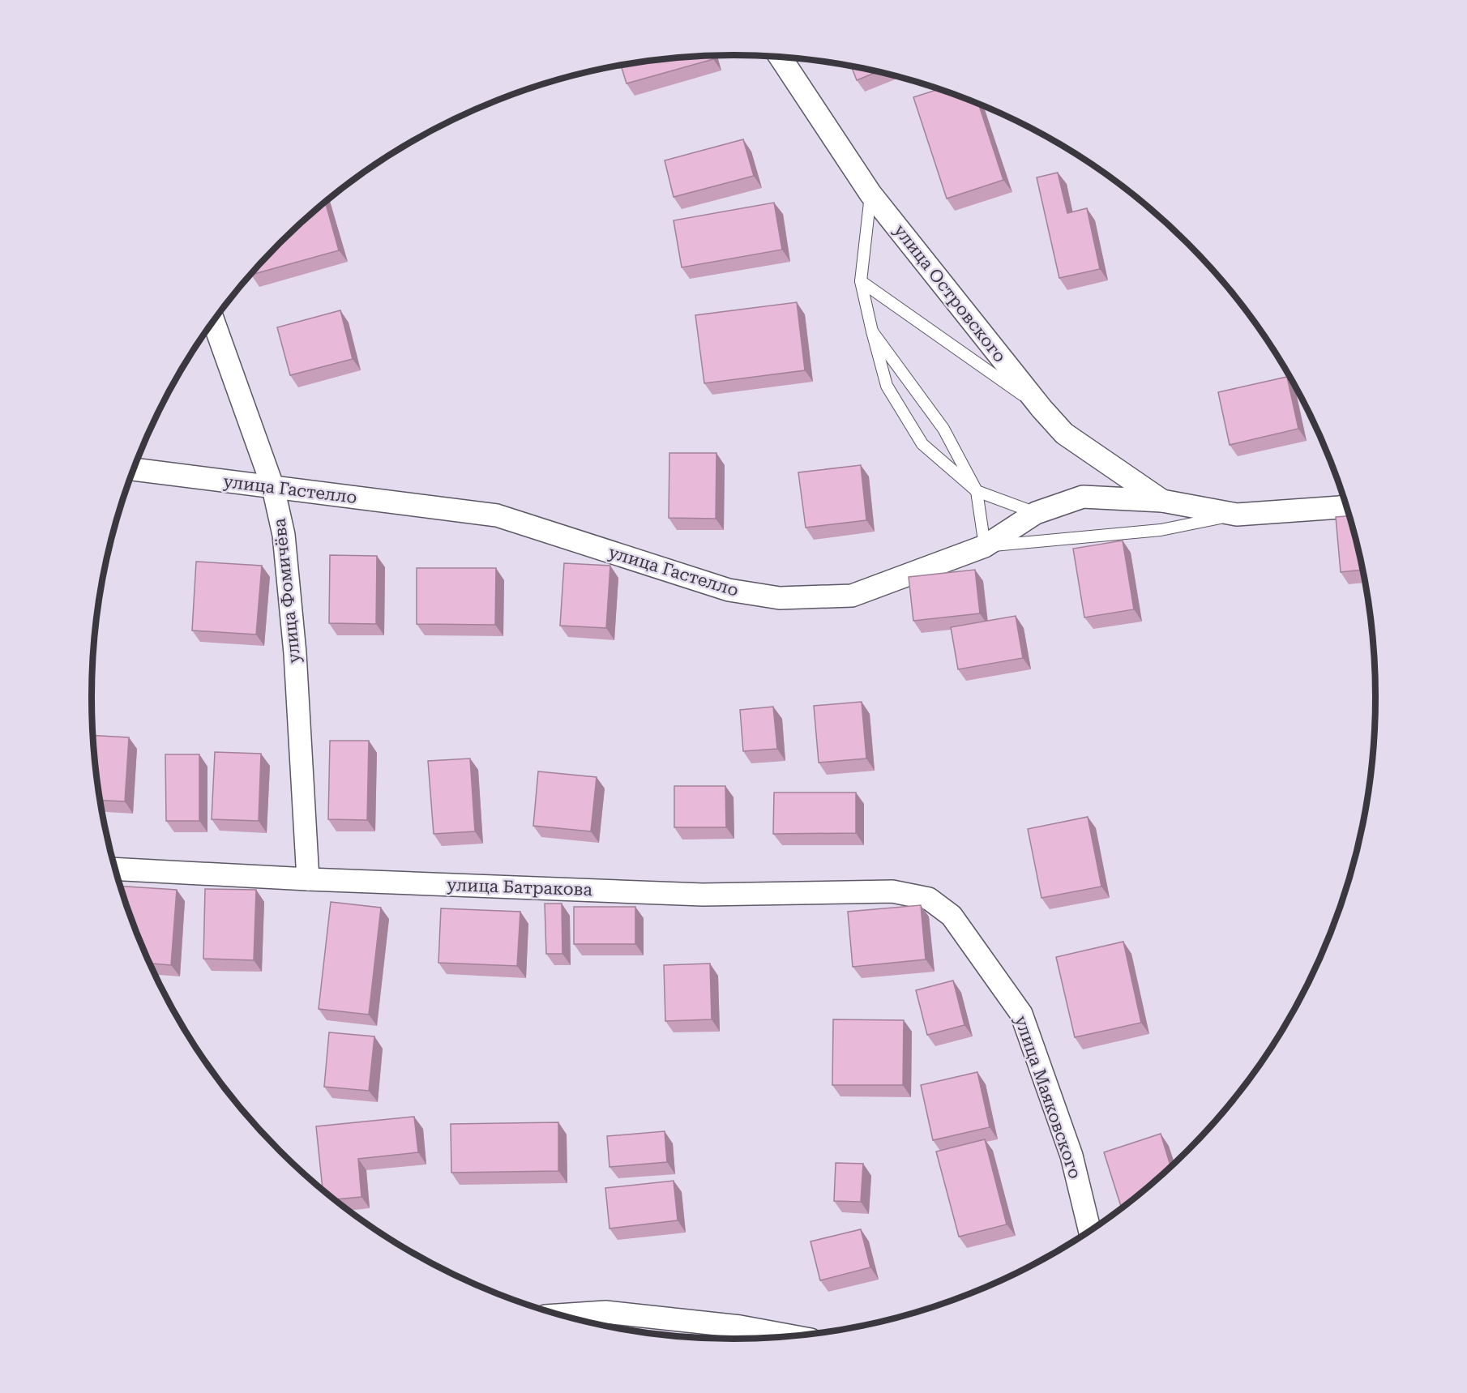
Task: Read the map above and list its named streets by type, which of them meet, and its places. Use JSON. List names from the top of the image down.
{
  "streets": {
    "street": [
      "улица Островского",
      "улица Гастелло",
      "улица Фомичёва",
      "улица Батракова",
      "улица Маяковского"
    ]
  },
  "crossings": [
    ["улица Островского", "улица Гастелло"],
    ["улица Гастелло", "улица Фомичёва"],
    ["улица Фомичёва", "улица Батракова"],
    ["улица Батракова", "улица Маяковского"]
  ]
}
